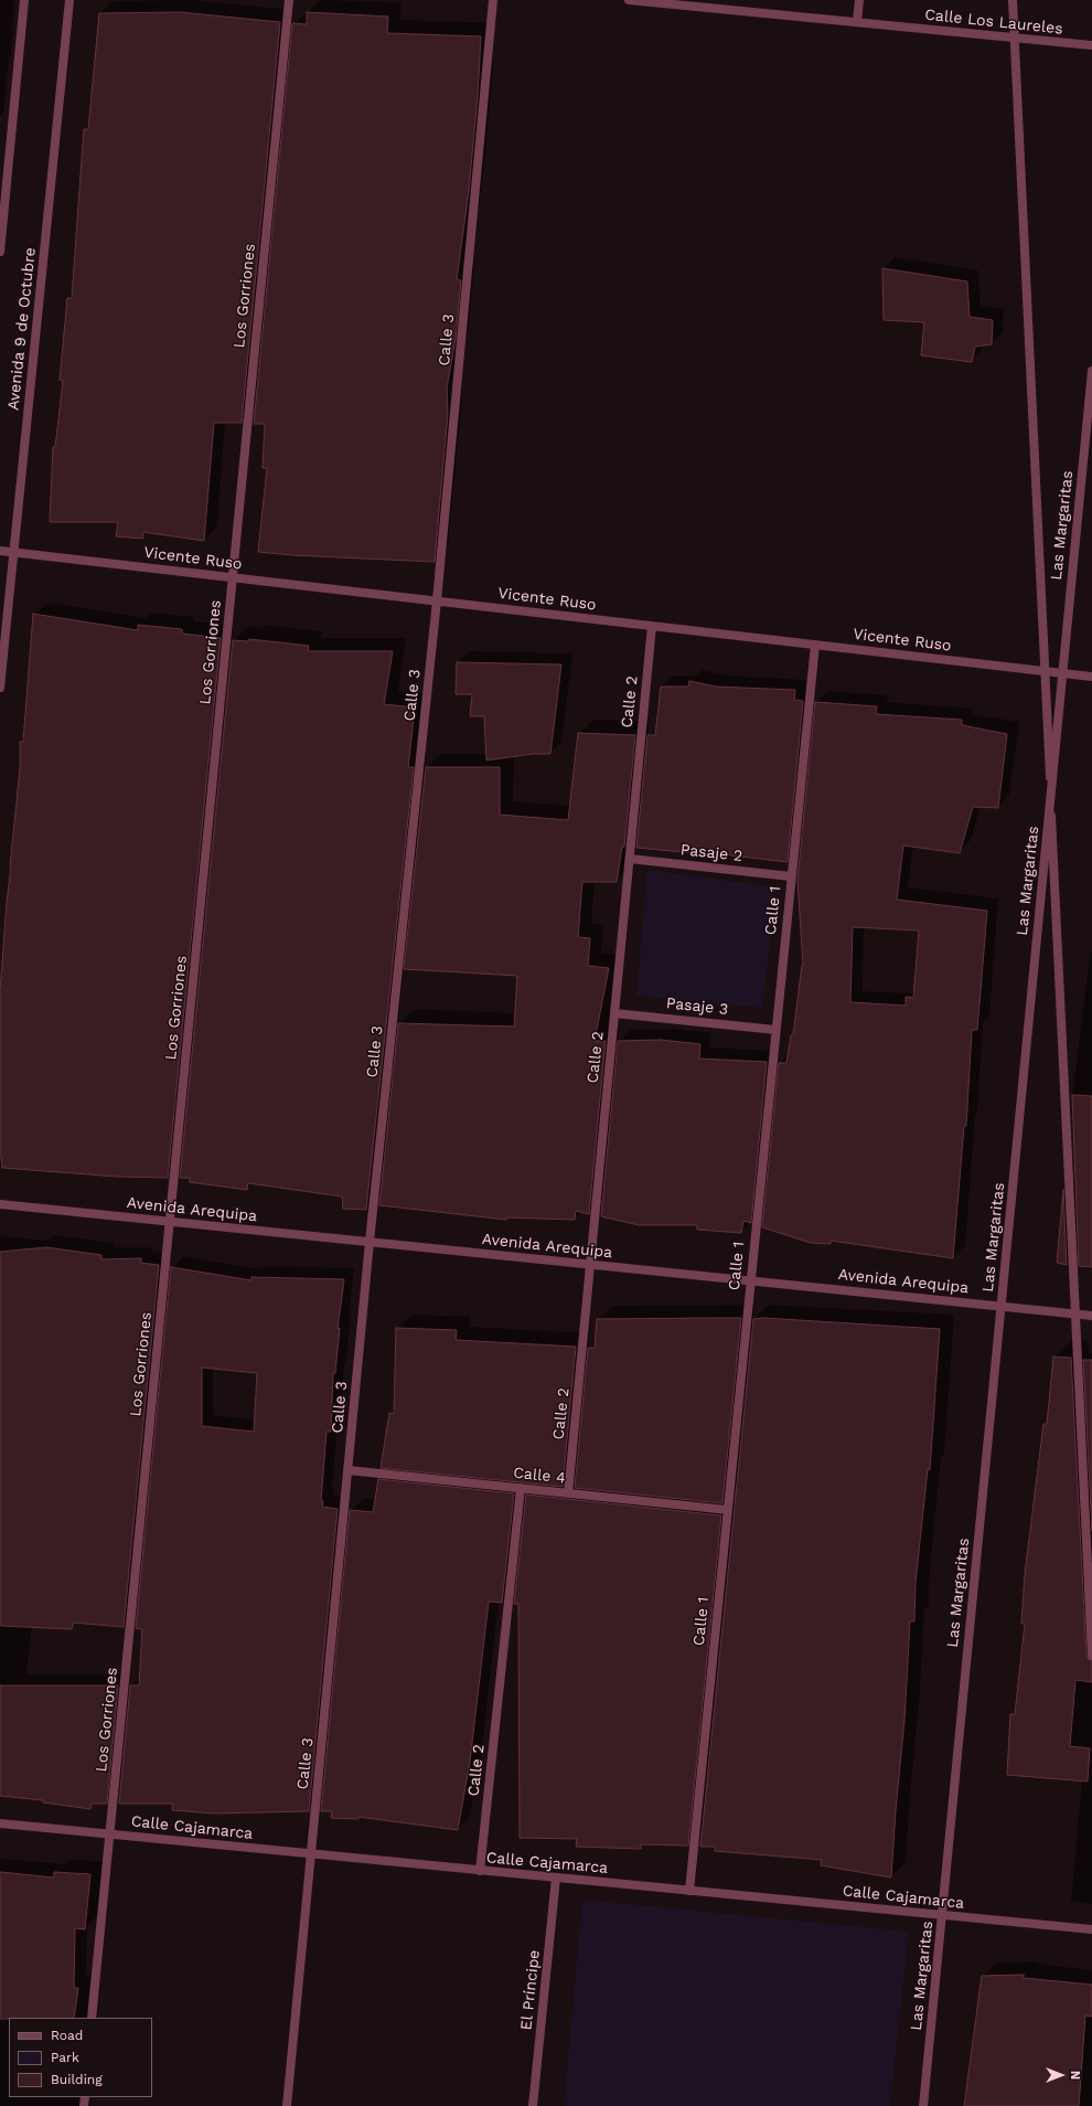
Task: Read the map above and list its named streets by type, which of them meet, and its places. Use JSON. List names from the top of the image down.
{
  "streets": {
    "street": [
      "Calle Los Laureles",
      "Los Gorriones",
      "Avenida 9 de Octubre",
      "Calle 3",
      "Las Margaritas",
      "Vicente Ruso",
      "Calle 2",
      "Pasaje 2",
      "Calle 1",
      "Pasaje 3",
      "Avenida Arequipa",
      "Calle 4",
      "Calle Cajamarca",
      "El Príncipe"
    ]
  },
  "crossings": [
    ["Los Gorriones", "Vicente Ruso"],
    ["Los Gorriones", "Avenida Arequipa"],
    ["Los Gorriones", "Calle Cajamarca"],
    ["Avenida 9 de Octubre", "Vicente Ruso"],
    ["Calle 3", "Vicente Ruso"],
    ["Calle 3", "Avenida Arequipa"],
    ["Calle 3", "Calle 4"],
    ["Calle 3", "Calle Cajamarca"],
    ["Las Margaritas", "Vicente Ruso"],
    ["Las Margaritas", "Avenida Arequipa"],
    ["Las Margaritas", "Calle Cajamarca"],
    ["Vicente Ruso", "Calle 2"],
    ["Vicente Ruso", "Calle 1"],
    ["Calle 2", "Pasaje 2"],
    ["Calle 2", "Pasaje 3"],
    ["Calle 2", "Avenida Arequipa"],
    ["Calle 2", "Calle 4"],
    ["Calle 2", "Calle Cajamarca"],
    ["Pasaje 2", "Calle 1"],
    ["Calle 1", "Pasaje 3"],
    ["Calle 1", "Avenida Arequipa"],
    ["Calle 1", "Calle 4"],
    ["Calle 1", "Calle Cajamarca"],
    ["Calle Cajamarca", "El Príncipe"]
  ],
  "legend": ["Road", "Park", "Building"],
  "north": "right"
}
